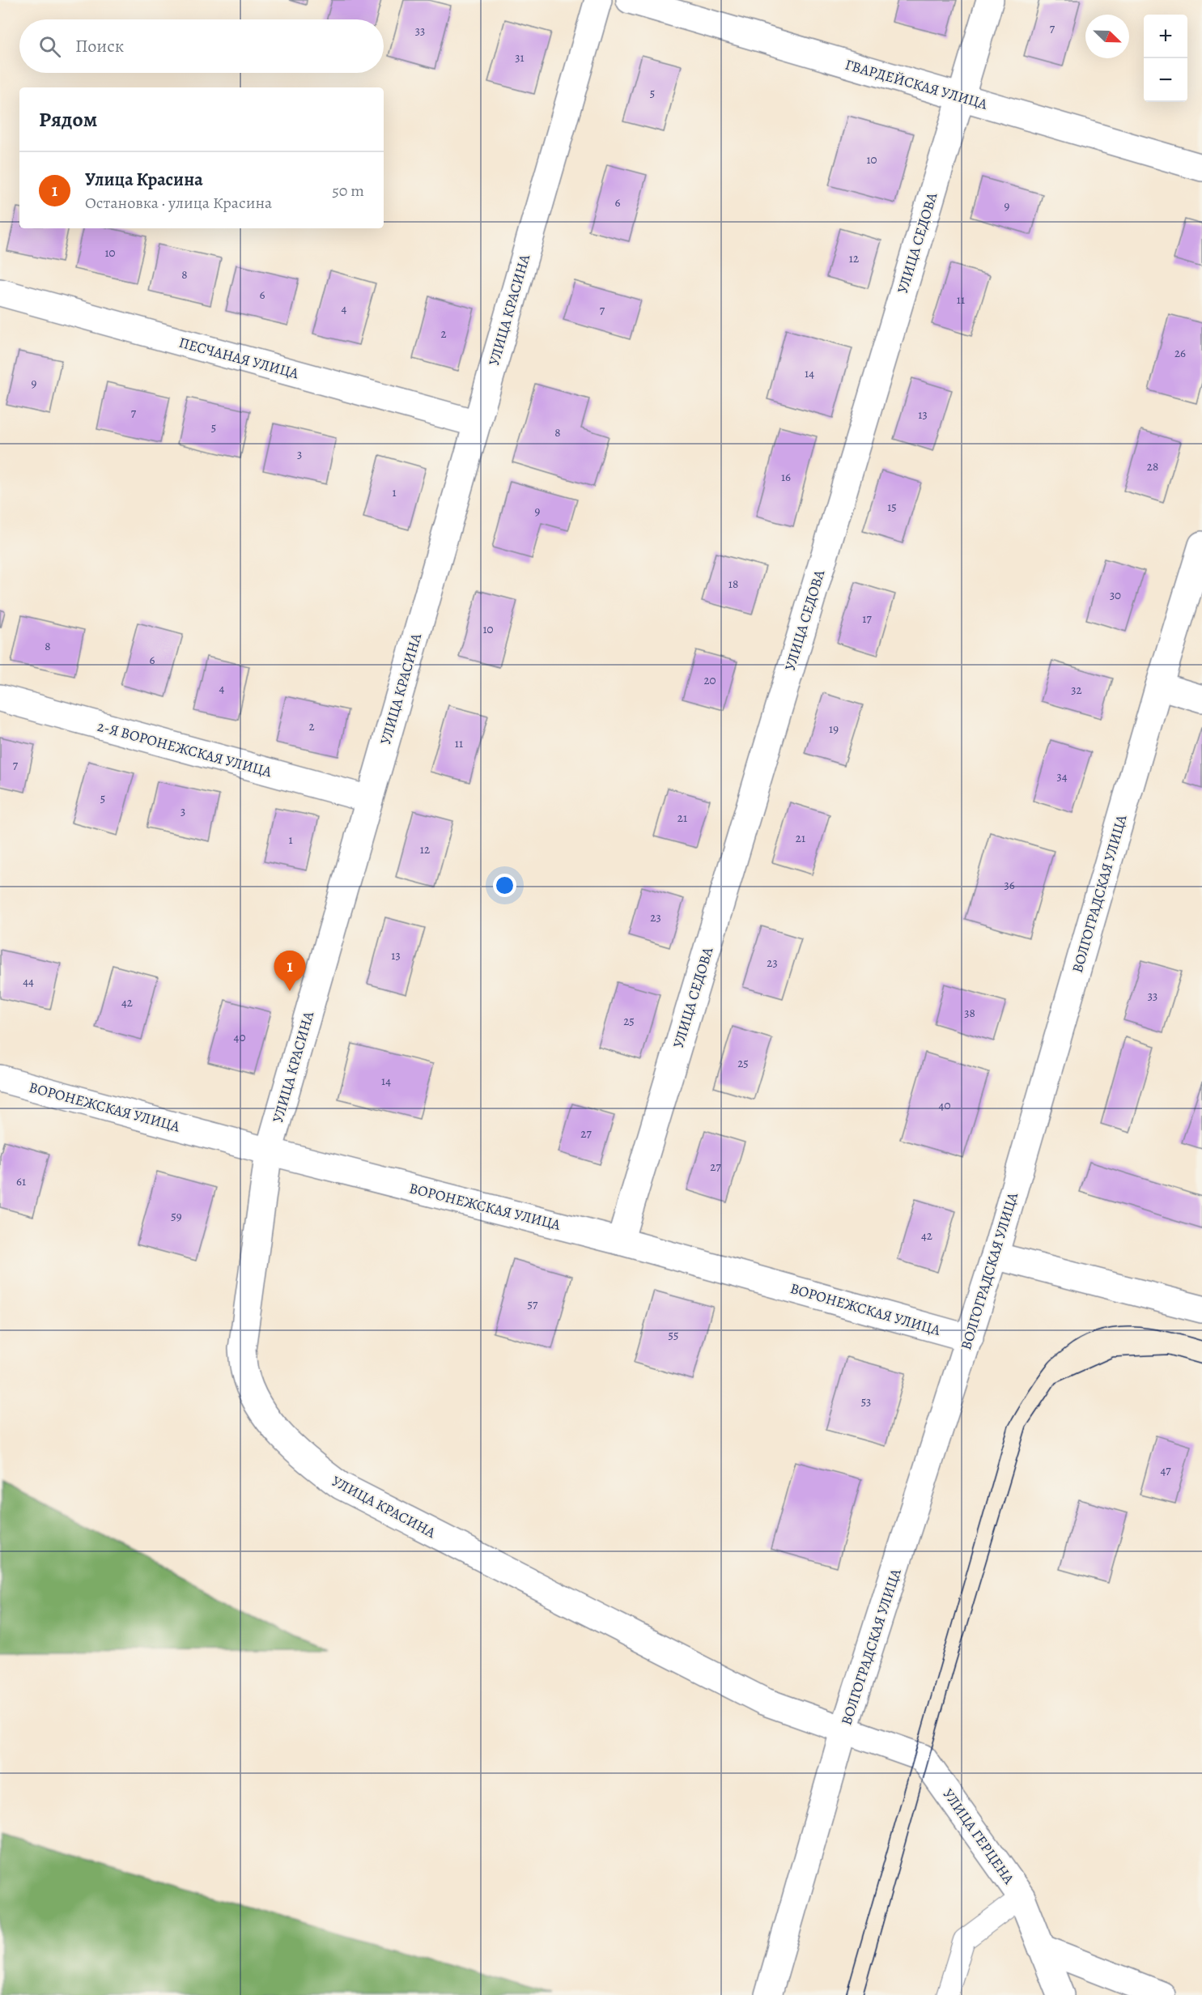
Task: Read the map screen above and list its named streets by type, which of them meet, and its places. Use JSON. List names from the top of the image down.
{
  "streets": {
    "street": [
      "ГВАРДЕЙСКАЯ УЛИЦА",
      "УЛИЦА СЕДОВА",
      "УЛИЦА КРАСИНА",
      "ПЕСЧАНАЯ УЛИЦА",
      "2-Я ВОРОНЕЖСКАЯ УЛИЦА",
      "ВОЛГОГРАДСКАЯ УЛИЦА",
      "ВОРОНЕЖСКАЯ УЛИЦА",
      "УЛИЦА ГЕРЦЕНА"
    ]
  },
  "crossings": [
    ["ГВАРДЕЙСКАЯ УЛИЦА", "УЛИЦА СЕДОВА"],
    ["УЛИЦА СЕДОВА", "ВОРОНЕЖСКАЯ УЛИЦА"],
    ["УЛИЦА КРАСИНА", "ПЕСЧАНАЯ УЛИЦА"],
    ["УЛИЦА КРАСИНА", "2-Я ВОРОНЕЖСКАЯ УЛИЦА"],
    ["УЛИЦА КРАСИНА", "ВОЛГОГРАДСКАЯ УЛИЦА"],
    ["УЛИЦА КРАСИНА", "ВОРОНЕЖСКАЯ УЛИЦА"],
    ["УЛИЦА КРАСИНА", "УЛИЦА ГЕРЦЕНА"],
    ["ВОЛГОГРАДСКАЯ УЛИЦА", "ВОРОНЕЖСКАЯ УЛИЦА"],
    ["ВОЛГОГРАДСКАЯ УЛИЦА", "УЛИЦА ГЕРЦЕНА"]
  ],
  "house_numbers": [
    "7",
    "33",
    "31",
    "5",
    "10",
    "6",
    "9",
    "10",
    "12",
    "8",
    "6",
    "11",
    "4",
    "7",
    "2",
    "26",
    "14",
    "9",
    "7",
    "13",
    "5",
    "8",
    "3",
    "28",
    "16",
    "1",
    "15",
    "9",
    "18",
    "30",
    "17",
    "10",
    "8",
    "6",
    "20",
    "4",
    "32",
    "2",
    "19",
    "11",
    "7",
    "34",
    "5",
    "3",
    "21",
    "21",
    "1",
    "12",
    "36",
    "23",
    "13",
    "23",
    "44",
    "33",
    "42",
    "38",
    "25",
    "40",
    "25",
    "14",
    "40",
    "27",
    "27",
    "61",
    "59",
    "42",
    "57",
    "55",
    "53",
    "47"
  ],
  "north": "bottom right",
  "page": {
    "map_buttons": ["+", "−"],
    "search": "Поиск",
    "heading": "Рядом",
    "list": [
      {
        "mark": "1",
        "name": "Улица Красина",
        "note": "Остановка · улица Красина",
        "value": "50 m"
      }
    ],
    "pins": "1"
  }
}
